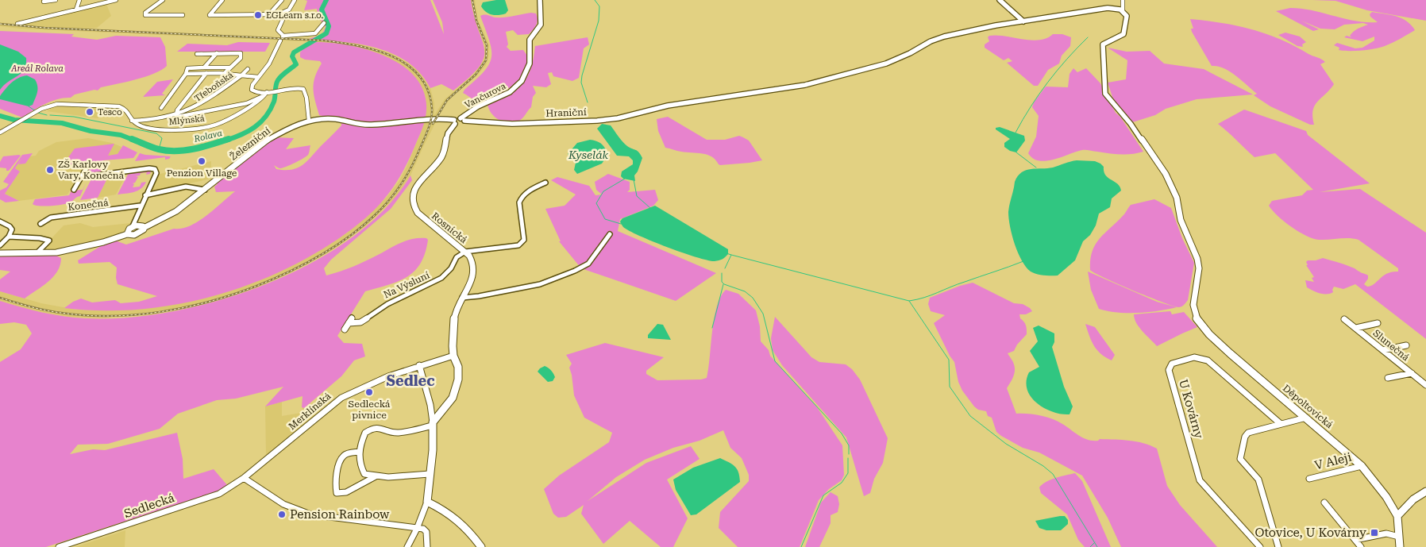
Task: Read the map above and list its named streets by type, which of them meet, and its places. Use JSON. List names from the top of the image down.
{
  "streets": {
    "street": [
      "Třeboňská",
      "Vančurova",
      "Hraniční",
      "Mlýnská",
      "Železniční",
      "Konečná",
      "Rosnická",
      "Na Výsluní",
      "Slunečná",
      "Děpoltovická",
      "U Kovárny",
      "Merklínská",
      "V Aleji",
      "Sedlecká"
    ]
  },
  "crossings": [
    ["Vančurova", "Hraniční"],
    ["Vančurova", "Železniční"],
    ["Hraniční", "Železniční"],
    ["Hraniční", "Děpoltovická"],
    ["Železniční", "Rosnická"],
    ["Rosnická", "Na Výsluní"],
    ["Rosnická", "Merklínská"],
    ["Děpoltovická", "V Aleji"],
    ["Merklínská", "Sedlecká"]
  ],
  "districts": ["Sedlec"],
  "water": ["Rolava", "Kyselák"],
  "parks": ["Areál Rolava"],
  "places": {
    "other": [
      "EGLearn s.r.o.",
      "Tesco",
      "Penzion Village",
      "ZŠ Karlovy Vary, Konečná",
      "Sedlecká pivnice",
      "Pension Rainbow"
    ],
    "transit": ["Otovice, U Kovárny"]
  }
}
